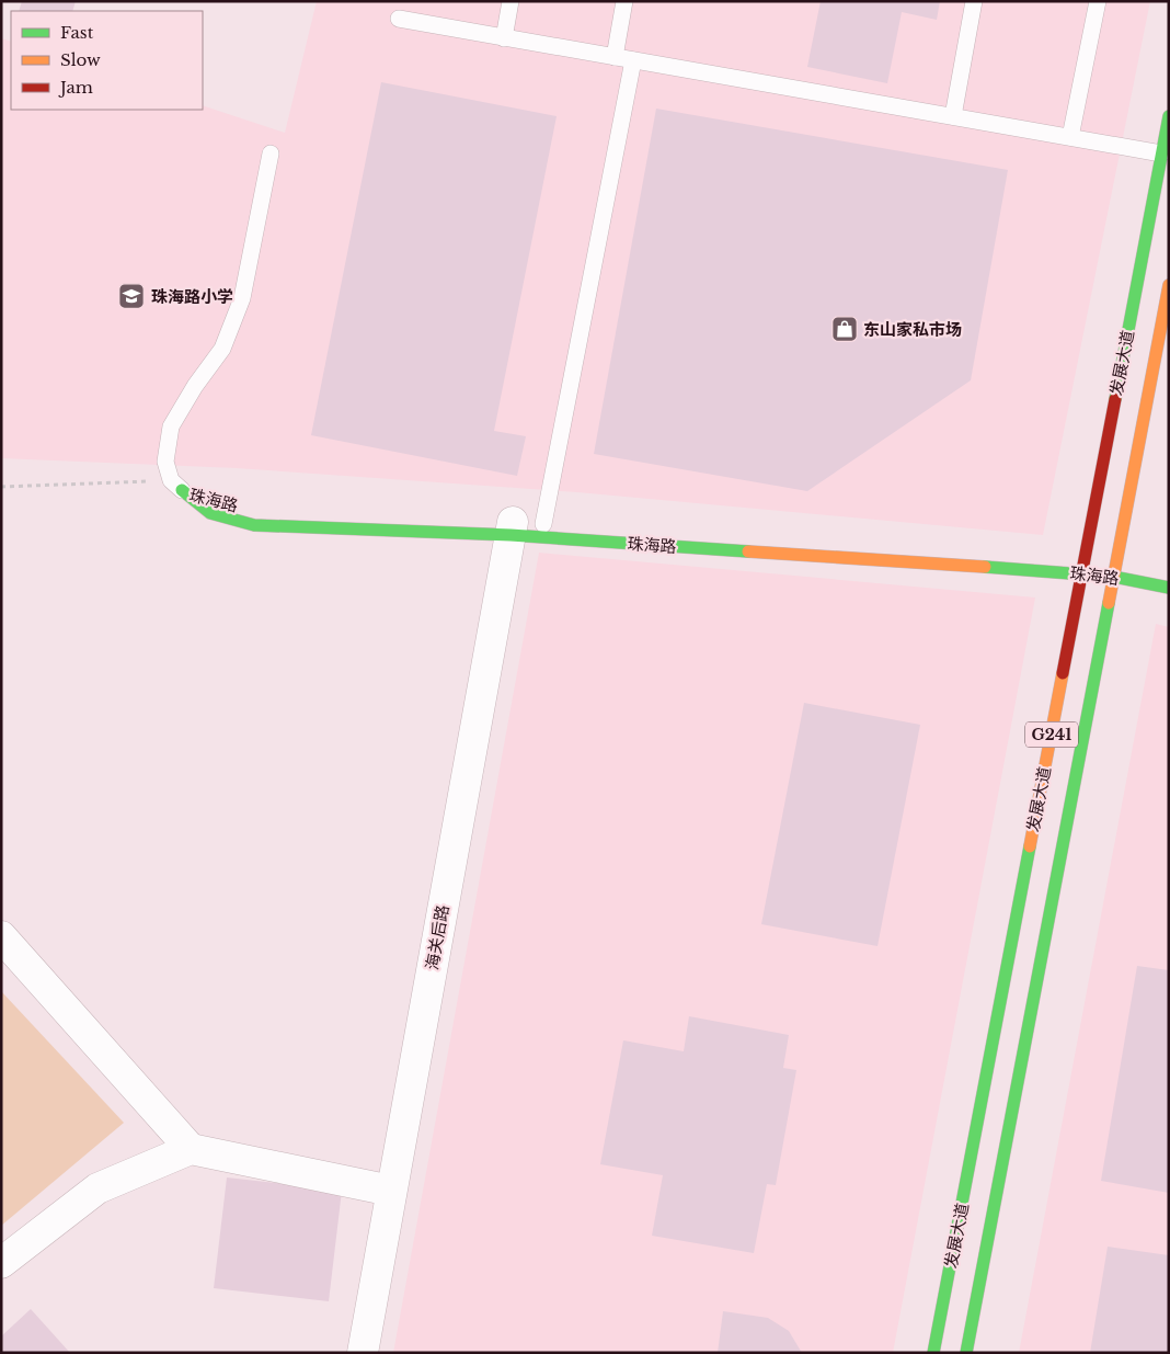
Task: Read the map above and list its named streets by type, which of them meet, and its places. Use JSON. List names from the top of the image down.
{
  "streets": {
    "main road": ["发展大道", "珠海路", "G241"],
    "street": ["海关后路"]
  },
  "crossings": [
    ["发展大道", "珠海路"],
    ["珠海路", "海关后路"]
  ],
  "places": {
    "school or university": ["珠海路小学"],
    "shop": ["东山家私市场"]
  },
  "legend": ["Fast", "Slow", "Jam"]
}
